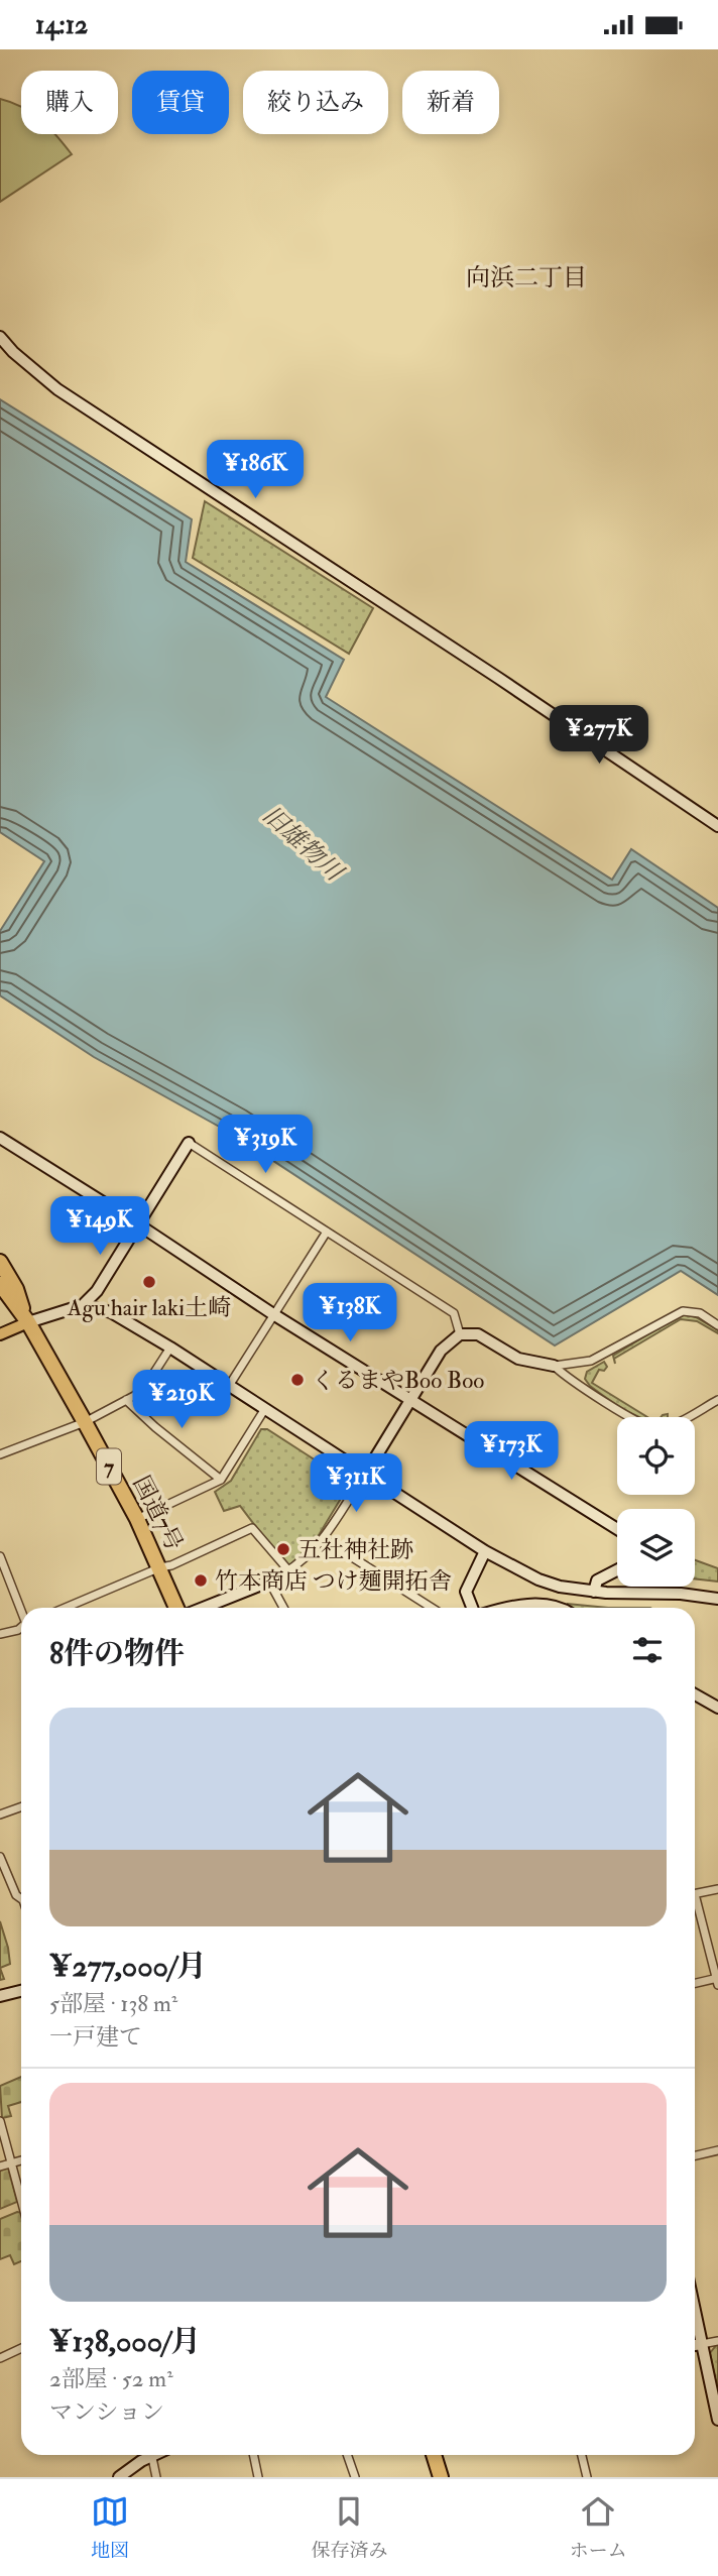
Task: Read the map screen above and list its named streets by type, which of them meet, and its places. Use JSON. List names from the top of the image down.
{
  "streets": {
    "highway": ["7", "国道7号"]
  },
  "crossings": [
    ["7", "国道7号"]
  ],
  "districts": ["向浜二丁目"],
  "water": ["旧雄物川"],
  "places": [
    "Agu hair laki土崎",
    "くるまやBoo Boo",
    "五社神社跡",
    "竹本商店 つけ麺開拓舎"
  ],
  "page": {
    "status": "14:12",
    "chip": [
      "購入",
      "賃貸",
      "絞り込み",
      "新着"
    ],
    "price": [
      "¥186K",
      "¥277K",
      "¥319K",
      "¥149K",
      "¥138K",
      "¥219K",
      "¥173K",
      "¥311K"
    ],
    "heading": "8件の物件",
    "list": [
      {
        "name": "¥277,000/月",
        "note": "5部屋 · 138 m² · 一戸建て"
      },
      {
        "name": "¥138,000/月",
        "note": "2部屋 · 52 m² · マンション"
      }
    ],
    "tabs": ["地図", "保存済み", "ホーム"]
  }
}
